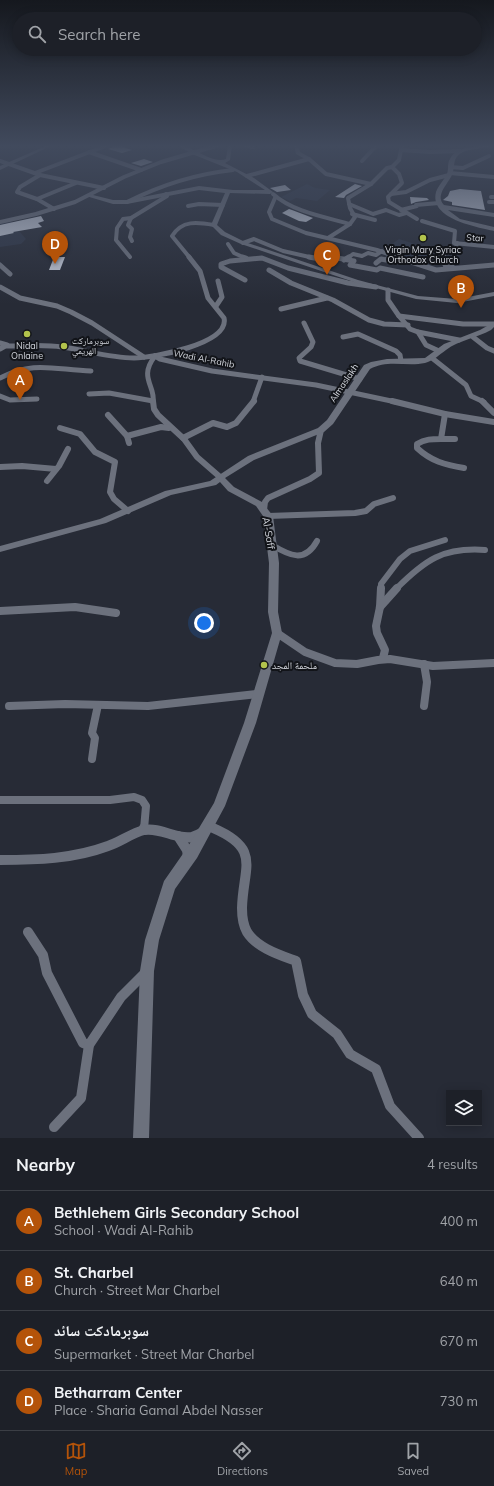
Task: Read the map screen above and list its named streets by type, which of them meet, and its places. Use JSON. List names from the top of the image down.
{
  "streets": {
    "street": [
      "Star",
      "Wadi Al-Rahib",
      "Almaslakh",
      "Al-Saff"
    ]
  },
  "crossings": [
    ["Wadi Al-Rahib", "Almaslakh"],
    ["Almaslakh", "Al-Saff"]
  ],
  "places": [
    "Virgin Mary Syriac Orthodox Church",
    "Nidal Onlaine",
    "سوبرماركت الهريمي",
    "ملحمة المجد"
  ],
  "page": {
    "search": "Search here",
    "pins": [
      "D",
      "C",
      "B",
      "A"
    ],
    "heading": ["Nearby", "4 results"],
    "list": [
      {
        "mark": "A",
        "name": "Bethlehem Girls Secondary School",
        "note": "School · Wadi Al-Rahib",
        "value": "400 m"
      },
      {
        "mark": "B",
        "name": "St. Charbel",
        "note": "Church · Street Mar Charbel",
        "value": "640 m"
      },
      {
        "mark": "C",
        "name": "سوبرمادكت سائد",
        "note": "Supermarket · Street Mar Charbel",
        "value": "670 m"
      },
      {
        "mark": "D",
        "name": "Betharram Center",
        "note": "Place · Sharia Gamal Abdel Nasser",
        "value": "730 m"
      }
    ],
    "nav": ["Map", "Directions", "Saved"]
  }
}
